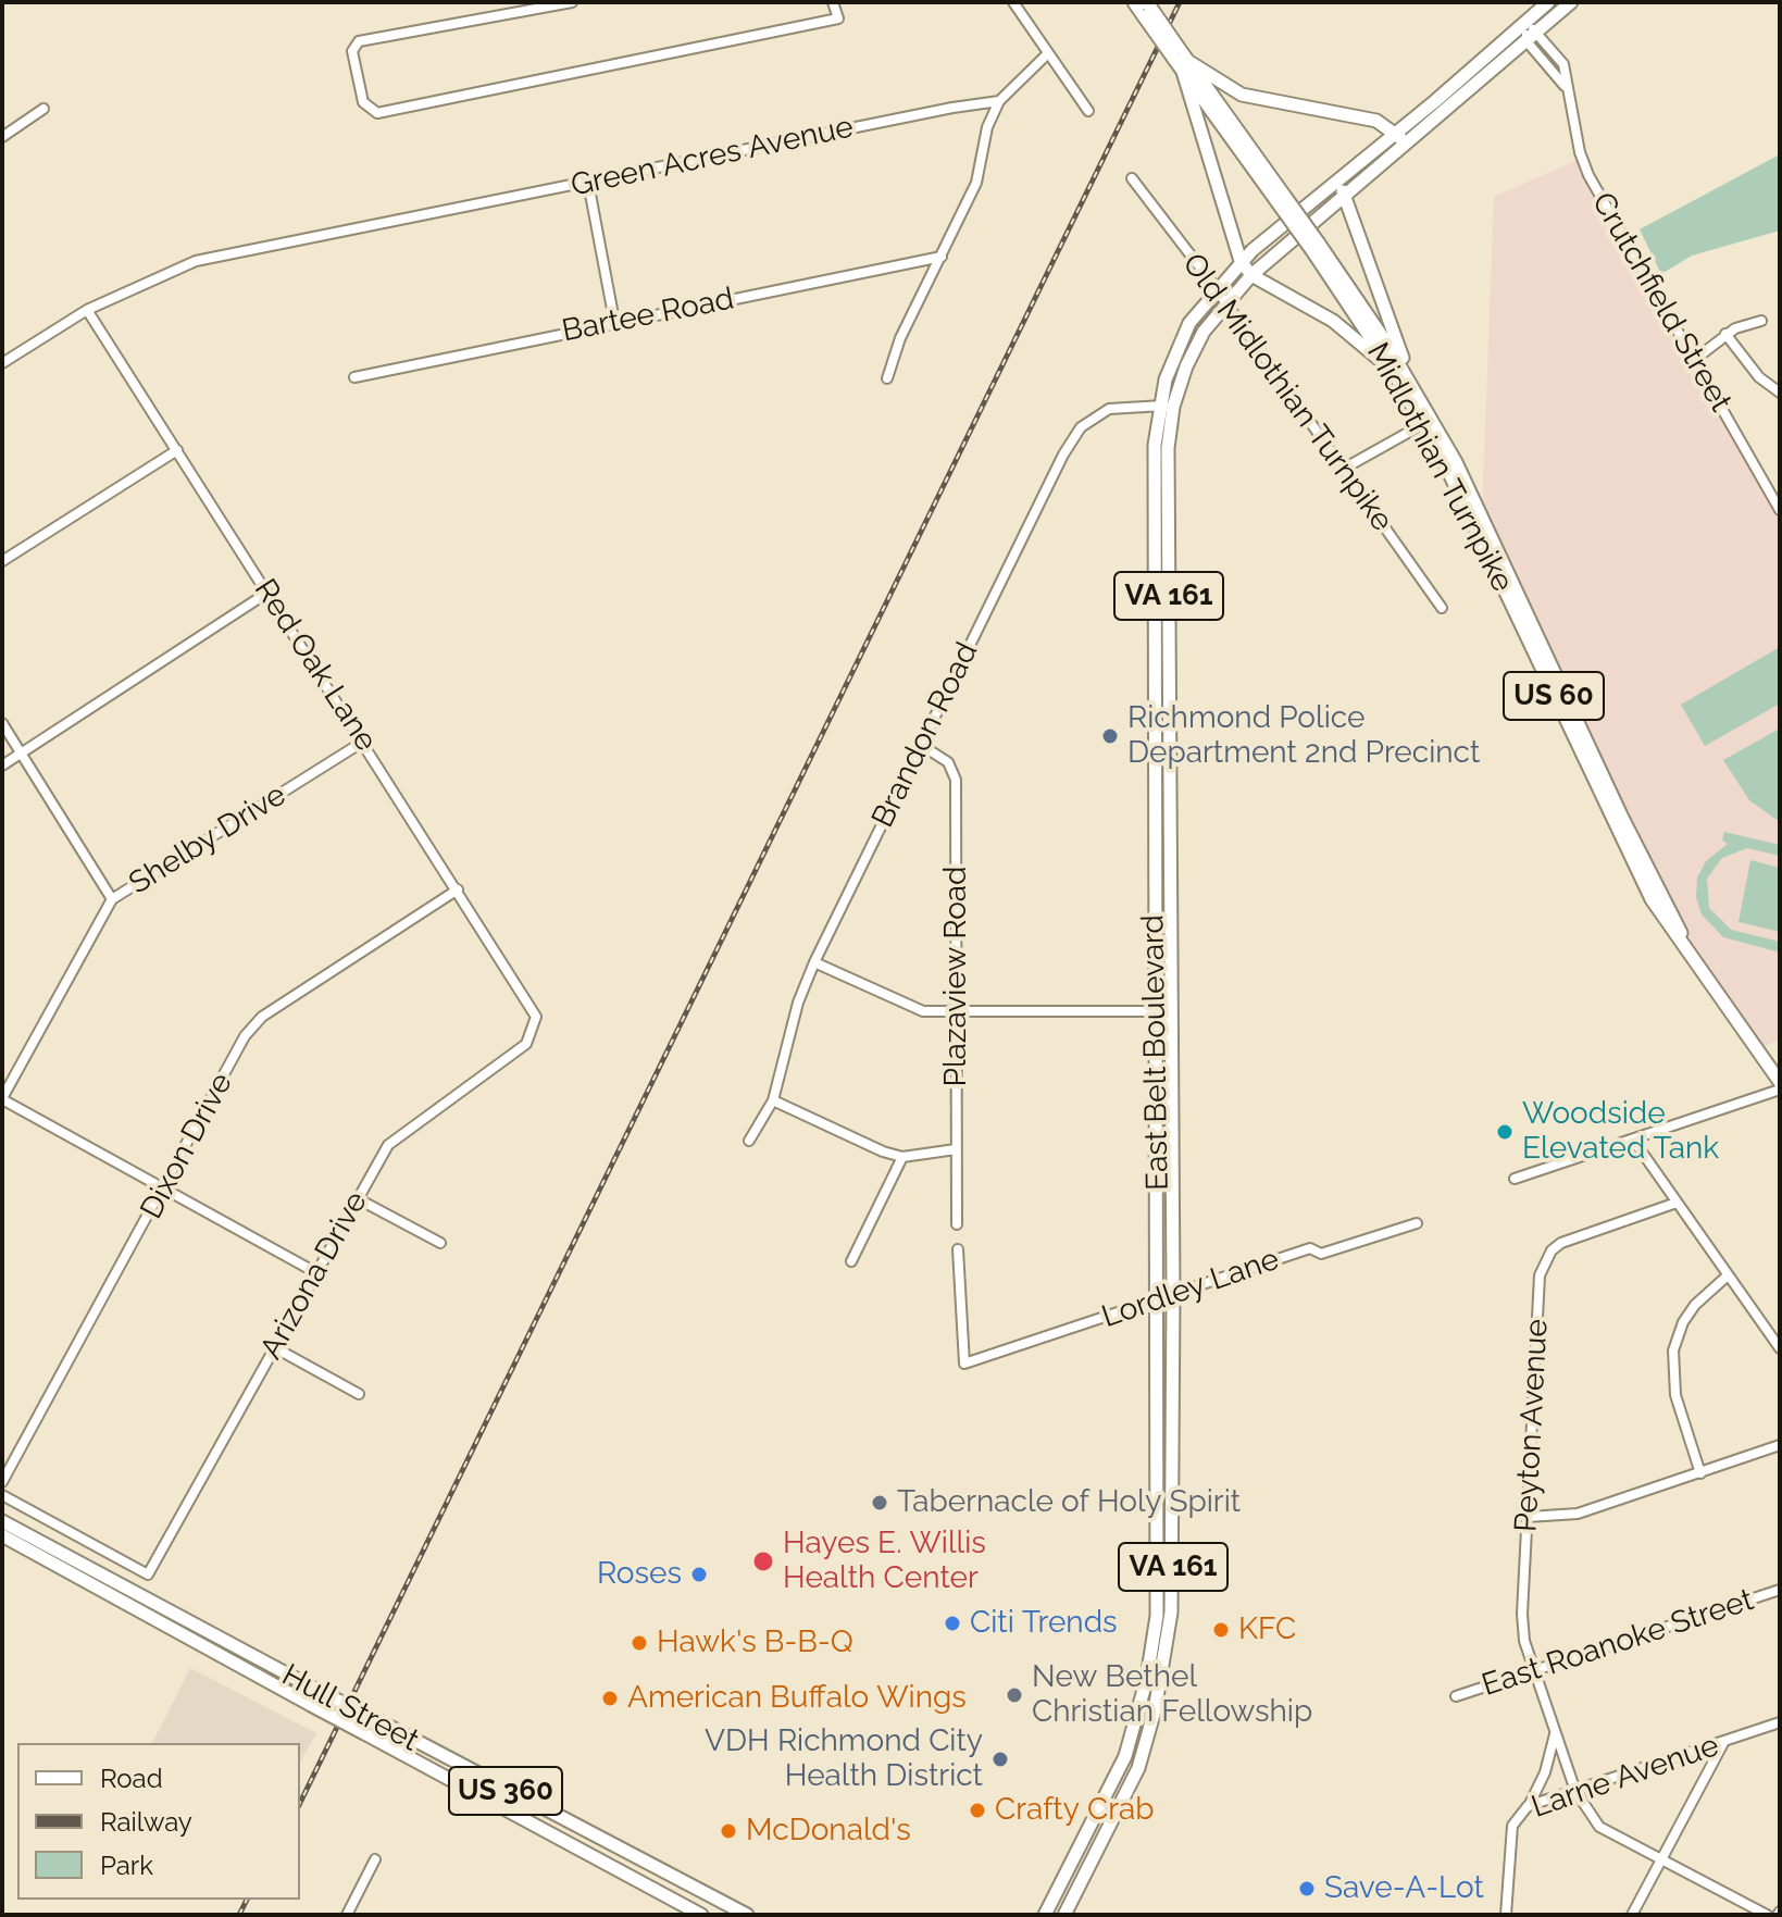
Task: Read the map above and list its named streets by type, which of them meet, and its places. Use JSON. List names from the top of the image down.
{
  "streets": {
    "main road": [
      "Midlothian Turnpike",
      "VA 161",
      "US 60",
      "East Belt Boulevard",
      "Hull Street",
      "US 360"
    ],
    "street": [
      "Green Acres Avenue",
      "Crutchfield Street",
      "Bartee Road",
      "Old Midlothian Turnpike",
      "Red Oak Lane",
      "Brandon Road",
      "Shelby Drive",
      "Plazaview Road",
      "Dixon Drive",
      "Arizona Drive",
      "Lordley Lane",
      "Peyton Avenue",
      "East Roanoke Street",
      "Larne Avenue"
    ]
  },
  "crossings": [
    ["Green Acres Avenue", "Red Oak Lane"],
    ["Crutchfield Street", "VA 161"],
    ["Old Midlothian Turnpike", "East Belt Boulevard"],
    ["VA 161", "East Belt Boulevard"],
    ["Red Oak Lane", "Shelby Drive"],
    ["Red Oak Lane", "Dixon Drive"],
    ["Red Oak Lane", "Arizona Drive"],
    ["Brandon Road", "Plazaview Road"],
    ["Brandon Road", "East Belt Boulevard"],
    ["East Belt Boulevard", "Lordley Lane"],
    ["Peyton Avenue", "East Roanoke Street"],
    ["Peyton Avenue", "Larne Avenue"]
  ],
  "places": [
    "Richmond Police Department 2nd Precinct",
    "Woodside Elevated Tank",
    "Tabernacle of Holy Spirit",
    "Hayes E. Willis Health Center",
    "Roses",
    "Citi Trends",
    "KFC",
    "Hawk's B-B-Q",
    "New Bethel Christian Fellowship",
    "American Buffalo Wings",
    "VDH Richmond City Health District",
    "Crafty Crab",
    "McDonald's",
    "Save-A-Lot"
  ],
  "legend": ["Road", "Railway", "Park"]
}
